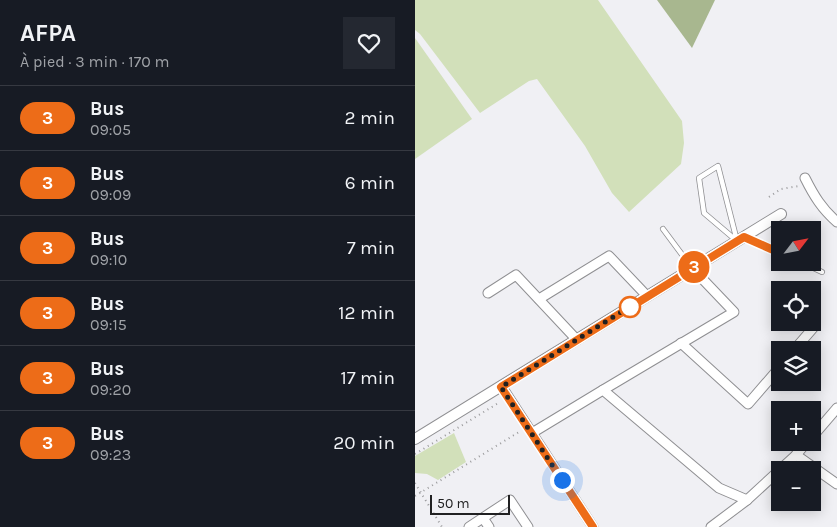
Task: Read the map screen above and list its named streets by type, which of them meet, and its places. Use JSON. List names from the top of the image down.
{
  "lines": ["bus line 3"],
  "scale_bar": "50 m",
  "north": "top right",
  "page": {
    "heading": ["AFPA", "À pied · 3 min · 170 m"],
    "on_map": "3",
    "list": [
      {
        "mark": "3",
        "name": "Bus",
        "note": "09:05",
        "value": "2 min"
      },
      {
        "mark": "3",
        "name": "Bus",
        "note": "09:09",
        "value": "6 min"
      },
      {
        "mark": "3",
        "name": "Bus",
        "note": "09:10",
        "value": "7 min"
      },
      {
        "mark": "3",
        "name": "Bus",
        "note": "09:15",
        "value": "12 min"
      },
      {
        "mark": "3",
        "name": "Bus",
        "note": "09:20",
        "value": "17 min"
      },
      {
        "mark": "3",
        "name": "Bus",
        "note": "09:23",
        "value": "20 min"
      }
    ],
    "map_buttons": ["+", "−"],
    "scale": "50 m"
  }
}
